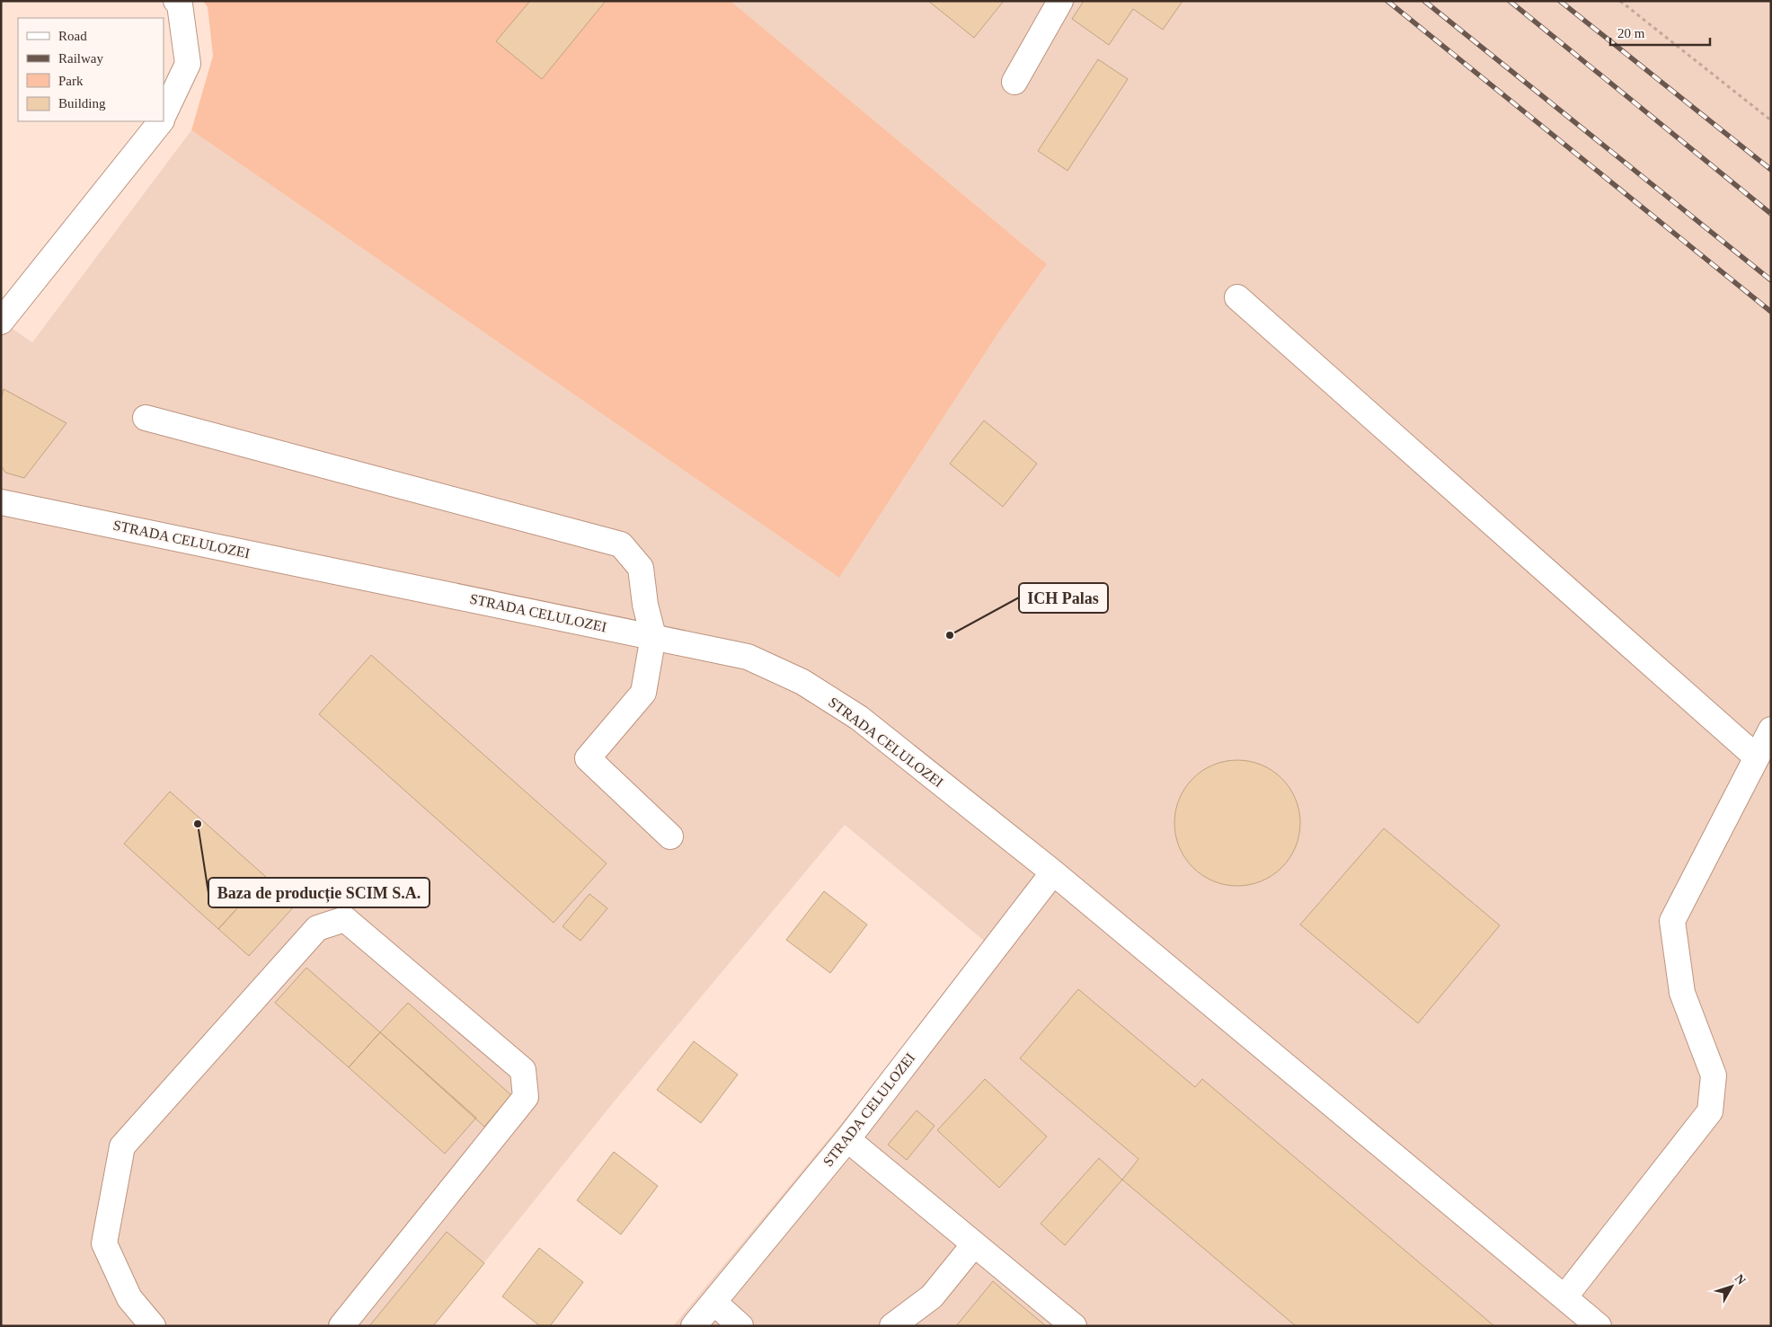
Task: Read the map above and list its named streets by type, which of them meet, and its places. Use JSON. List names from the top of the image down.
{
  "streets": {
    "lane": ["STRADA CELULOZEI"]
  },
  "places": ["ICH Palas", "Baza de producție SCIM S.A."],
  "legend": [
    "Road",
    "Railway",
    "Park",
    "Building"
  ],
  "scale_bar": "20 m",
  "north": "top right"
}
